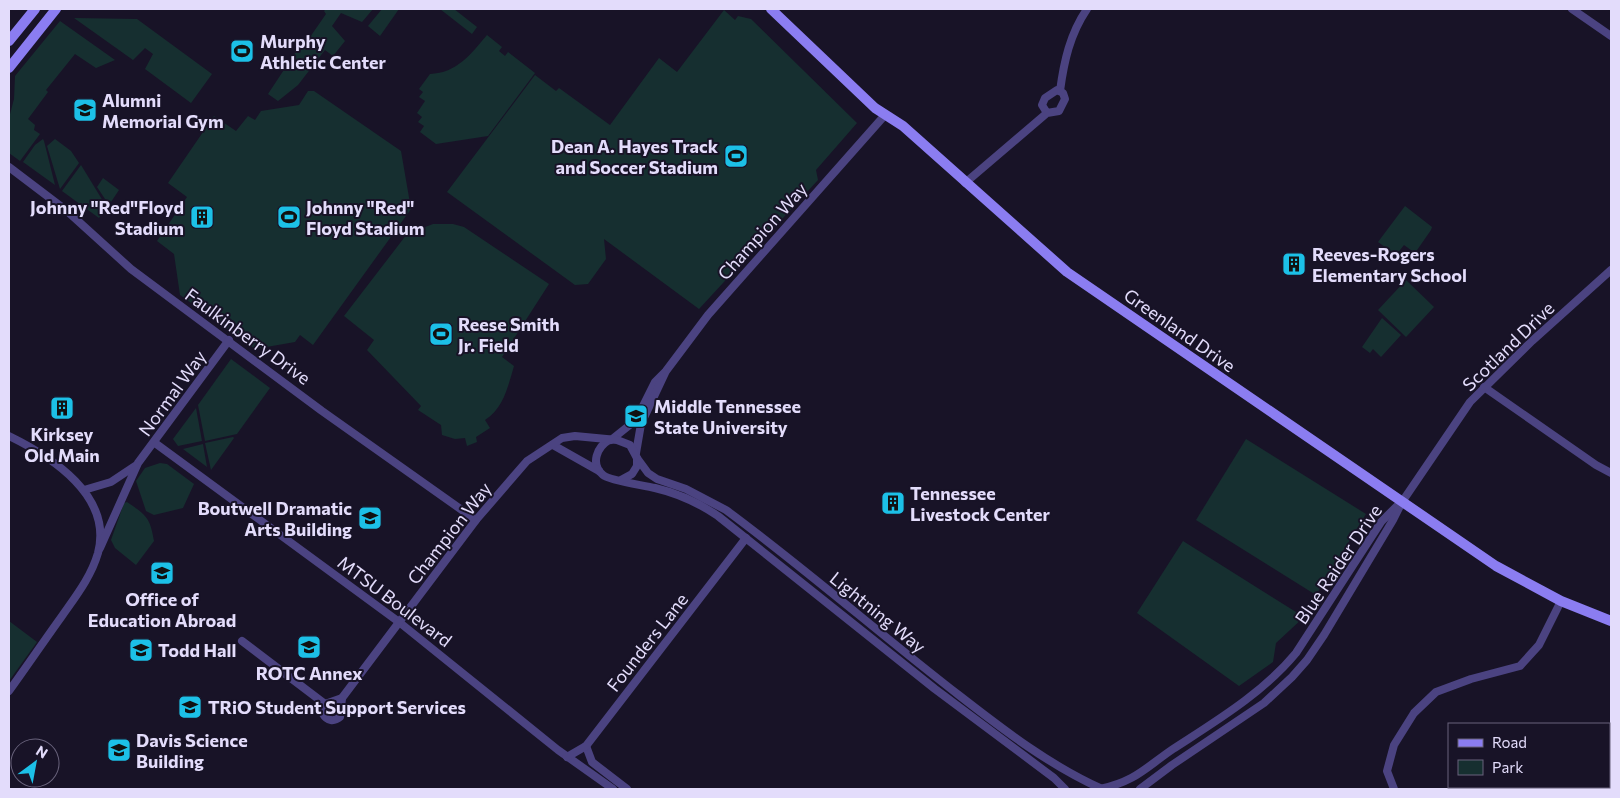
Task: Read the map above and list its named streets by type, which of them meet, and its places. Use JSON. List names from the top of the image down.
{
  "streets": {
    "street": [
      "Champion Way",
      "Greenland Drive",
      "Faulkinberry Drive",
      "Scotland Drive",
      "Normal Way",
      "Blue Raider Drive",
      "MTSU Boulevard",
      "Lightning Way",
      "Founders Lane"
    ]
  },
  "crossings": [
    ["Champion Way", "Greenland Drive"],
    ["Champion Way", "Faulkinberry Drive"],
    ["Champion Way", "MTSU Boulevard"],
    ["Champion Way", "Lightning Way"],
    ["Greenland Drive", "Scotland Drive"],
    ["Greenland Drive", "Blue Raider Drive"],
    ["Faulkinberry Drive", "Normal Way"],
    ["Scotland Drive", "Blue Raider Drive"],
    ["Normal Way", "MTSU Boulevard"],
    ["Blue Raider Drive", "Lightning Way"],
    ["MTSU Boulevard", "Founders Lane"],
    ["Lightning Way", "Founders Lane"]
  ],
  "places": {
    "sports": [
      "Murphy Athletic Center",
      "Dean A. Hayes Track and Soccer Stadium",
      "Johnny \"Red\" Floyd Stadium",
      "Reese Smith Jr. Field"
    ],
    "school or university": [
      "Alumni Memorial Gym",
      "Middle Tennessee State University",
      "Boutwell Dramatic Arts Building",
      "Office of Education Abroad",
      "ROTC Annex",
      "Todd Hall",
      "TRiO Student Support Services",
      "Davis Science Building"
    ],
    "building": [
      "Johnny \"Red\"Floyd Stadium",
      "Reeves-Rogers Elementary School",
      "Kirksey Old Main",
      "Tennessee Livestock Center"
    ]
  },
  "legend": ["Road", "Park"],
  "north": "top right"
}
